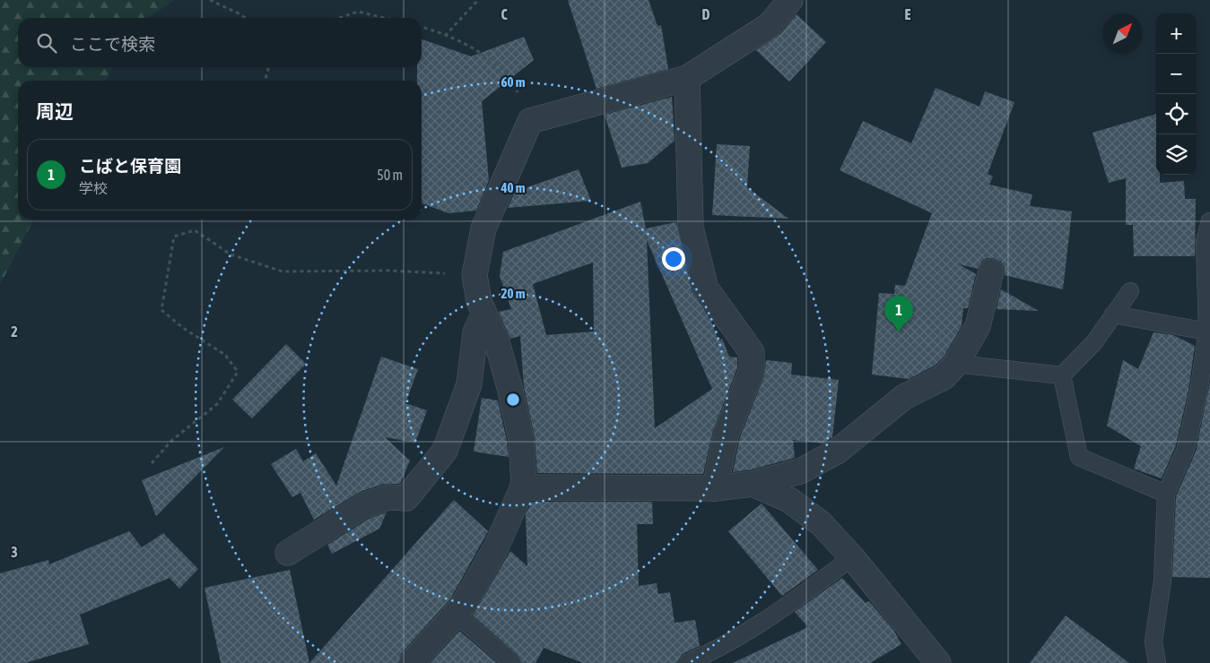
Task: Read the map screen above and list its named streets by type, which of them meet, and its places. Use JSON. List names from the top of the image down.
{
  "north": "top right",
  "page": {
    "map_buttons": ["+", "−"],
    "search": "ここで検索",
    "heading": "周辺",
    "list": [
      {
        "mark": "1",
        "name": "こばと保育園",
        "note": "学校",
        "value": "50 m"
      }
    ],
    "pins": "1"
  },
  "grid": {
    "columns": ["C", "D", "E"],
    "rows": ["2", "3"]
  },
  "rings": ["60 m", "40 m", "20 m"]
}
